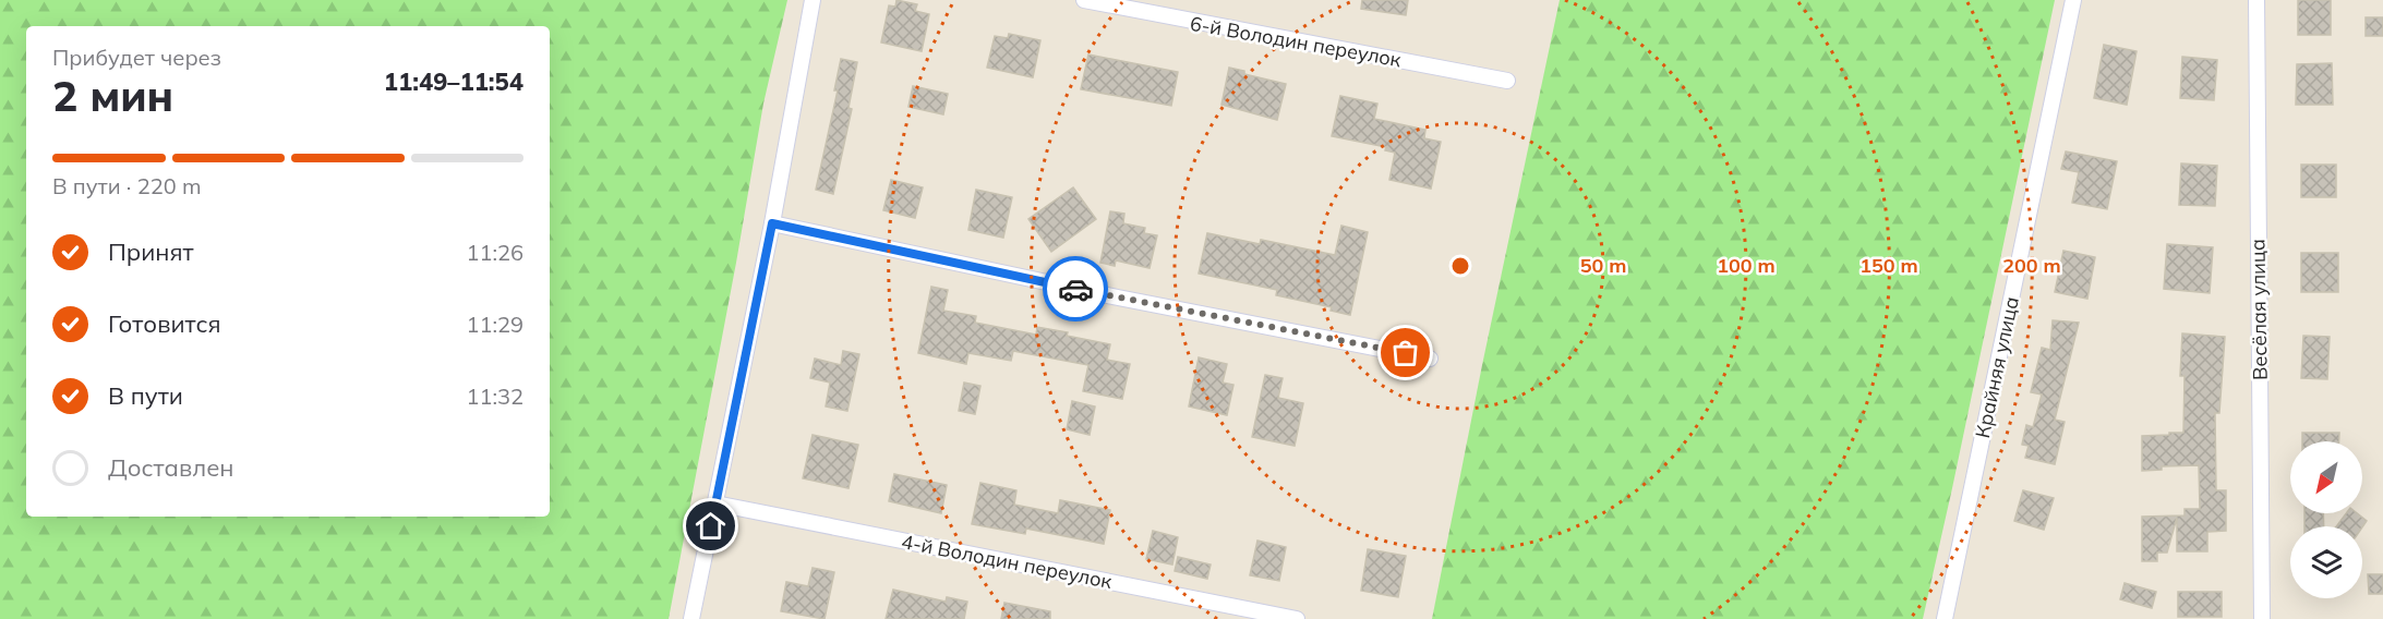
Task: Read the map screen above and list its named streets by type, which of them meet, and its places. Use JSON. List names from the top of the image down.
{
  "streets": {
    "street": [
      "6-й Володин переулок",
      "Весёлая улица",
      "Крайняя улица",
      "4-й Володин переулок"
    ]
  },
  "north": "bottom left",
  "page": {
    "heading": ["2 мин", "Прибудет через", "11:49–11:54"],
    "bar": "В пути · 220 m",
    "list": [
      ["Принят", "11:26"],
      ["Готовится", "11:29"],
      ["В пути", "11:32"],
      "Доставлен"
    ]
  },
  "rings": [
    "50 m",
    "100 m",
    "150 m",
    "200 m"
  ]
}
